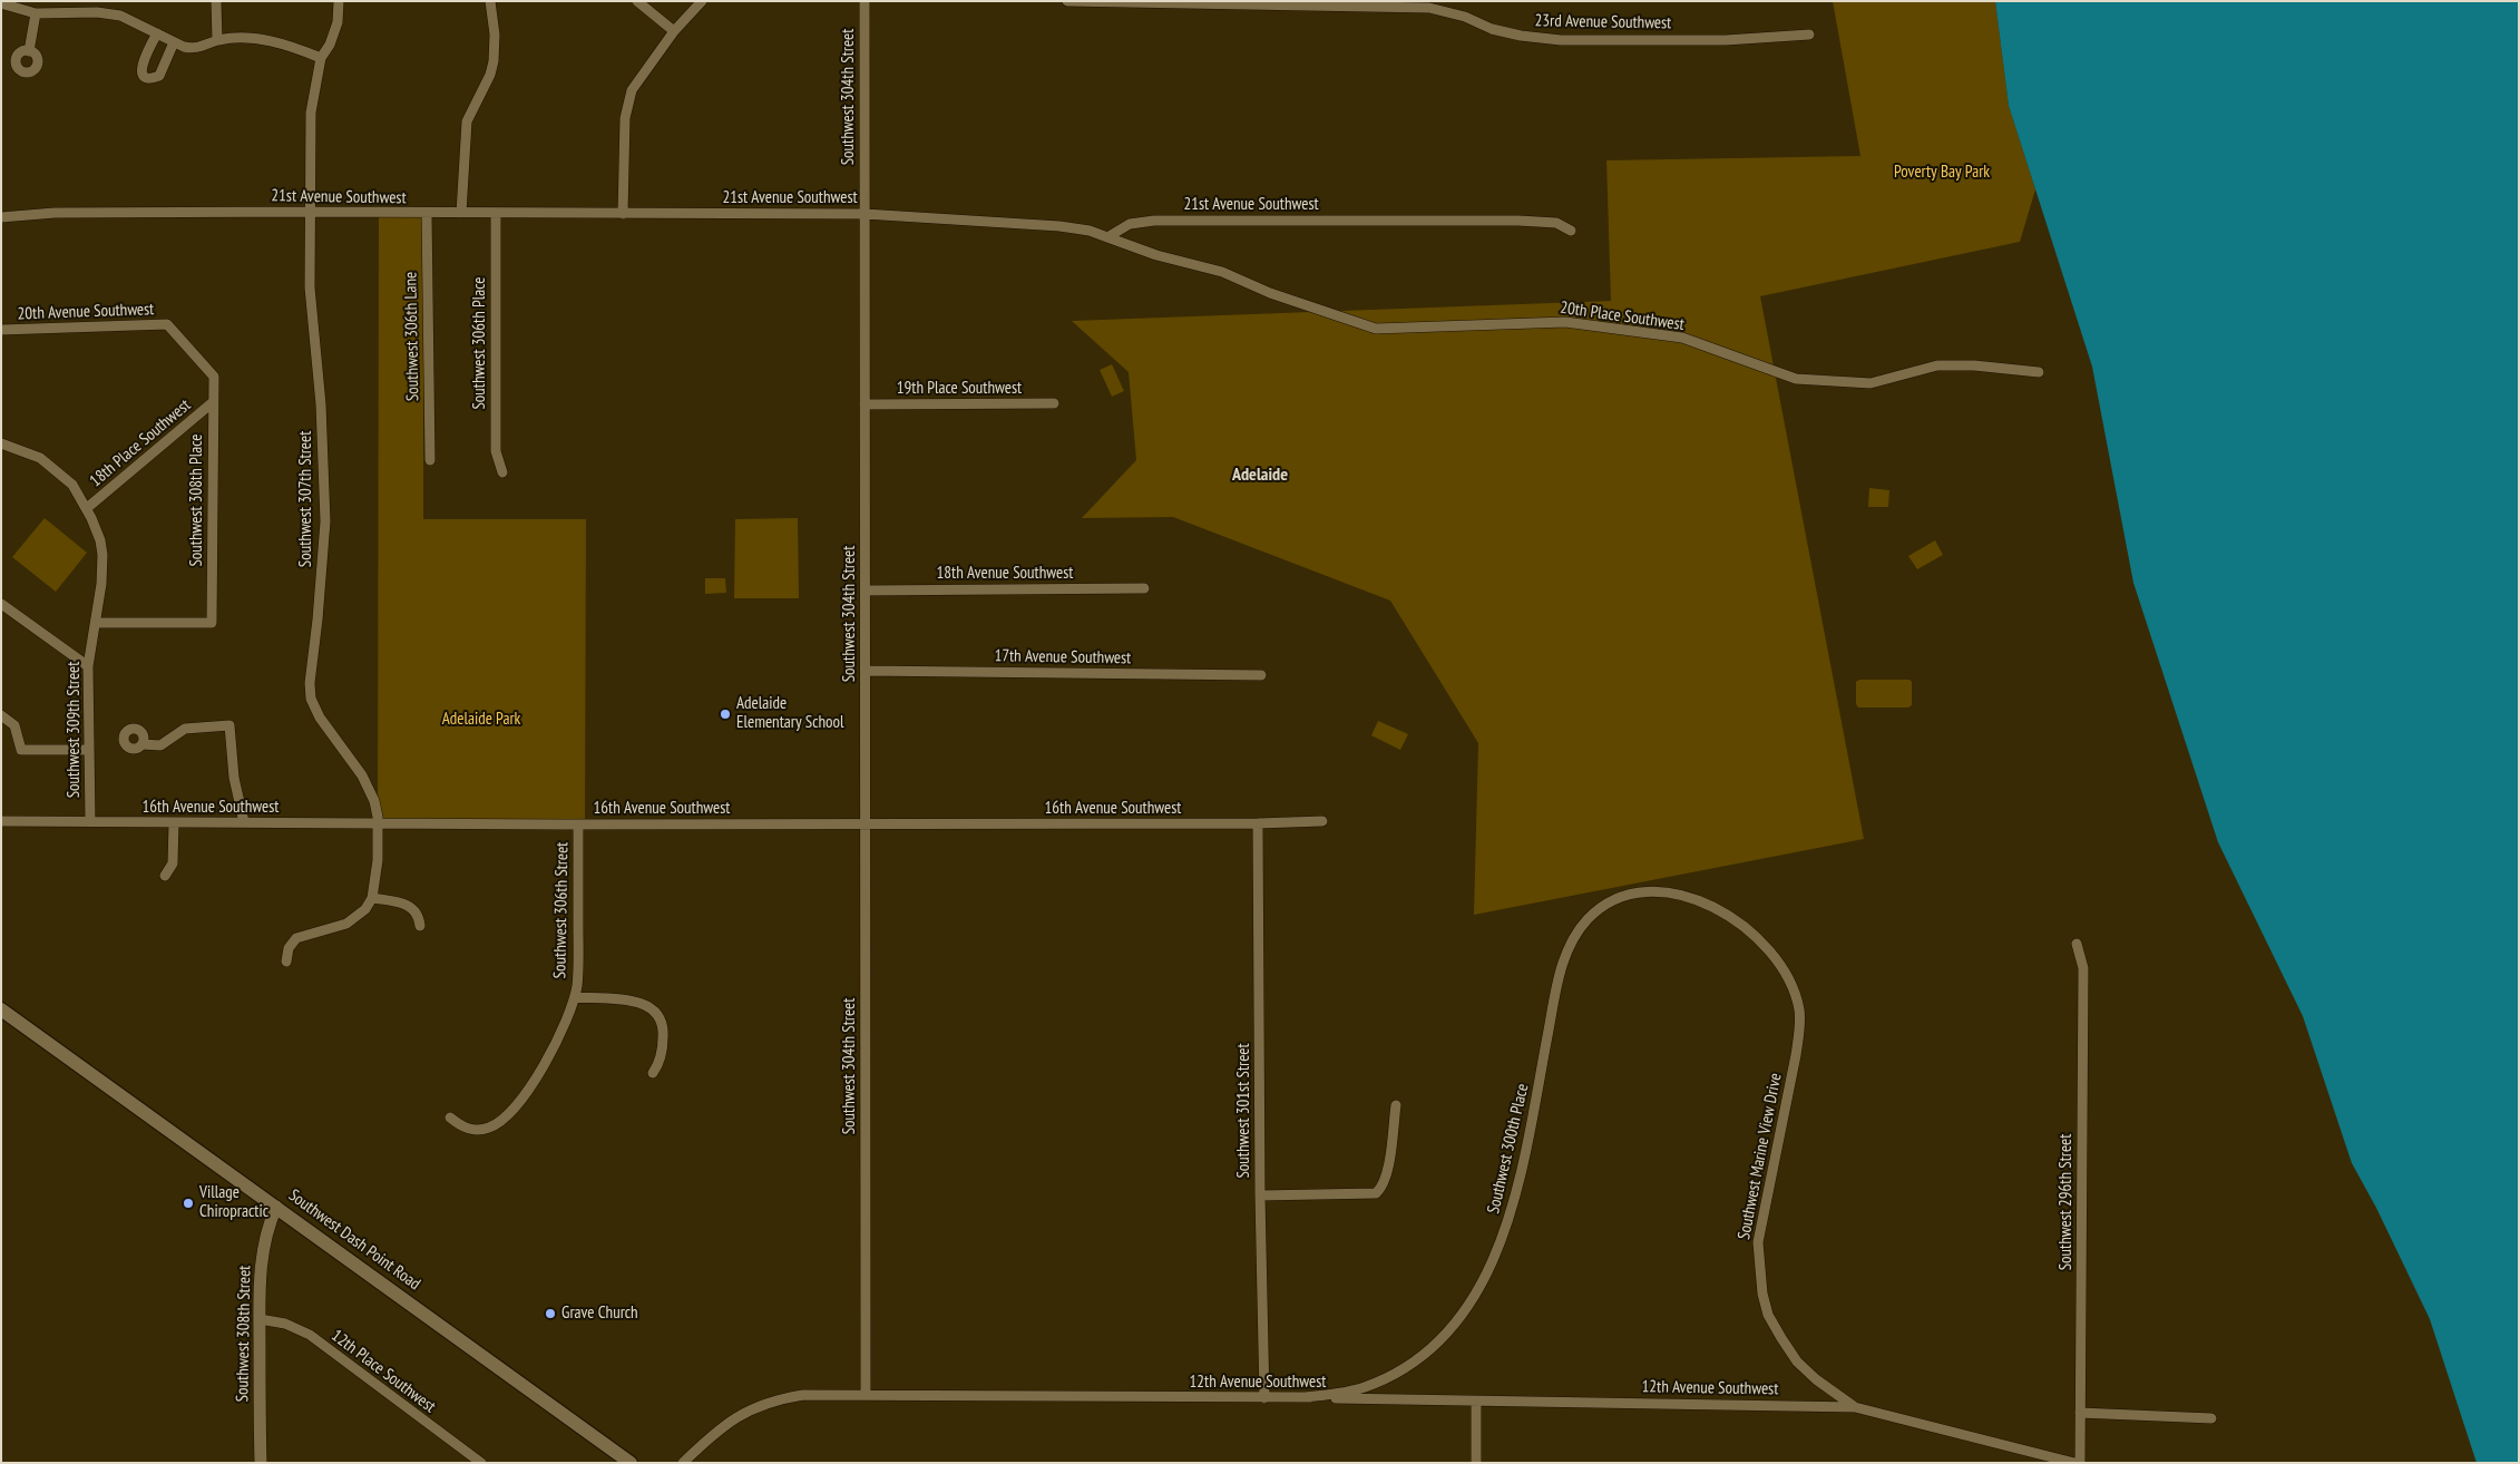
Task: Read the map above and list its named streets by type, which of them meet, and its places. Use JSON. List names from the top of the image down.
{
  "streets": {
    "main road": ["Southwest Dash Point Road"],
    "street": [
      "23rd Avenue Southwest",
      "Southwest 304th Street",
      "21st Avenue Southwest",
      "20th Avenue Southwest",
      "20th Place Southwest",
      "Southwest 306th Lane",
      "Southwest 306th Place",
      "19th Place Southwest",
      "18th Place Southwest",
      "Southwest 307th Street",
      "Southwest 308th Place",
      "18th Avenue Southwest",
      "17th Avenue Southwest",
      "Southwest 309th Street",
      "16th Avenue Southwest",
      "Southwest 306th Street",
      "Southwest 301st Street",
      "Southwest 300th Place",
      "Southwest Marine View Drive",
      "Southwest 296th Street",
      "Southwest 308th Street",
      "12th Place Southwest",
      "12th Avenue Southwest"
    ]
  },
  "crossings": [
    ["Southwest 304th Street", "21st Avenue Southwest"],
    ["Southwest 304th Street", "19th Place Southwest"],
    ["Southwest 304th Street", "18th Avenue Southwest"],
    ["Southwest 304th Street", "17th Avenue Southwest"],
    ["Southwest 304th Street", "16th Avenue Southwest"],
    ["Southwest 304th Street", "12th Avenue Southwest"],
    ["21st Avenue Southwest", "20th Place Southwest"],
    ["21st Avenue Southwest", "Southwest 306th Lane"],
    ["21st Avenue Southwest", "Southwest 306th Place"],
    ["21st Avenue Southwest", "Southwest 307th Street"],
    ["20th Avenue Southwest", "Southwest 308th Place"],
    ["18th Place Southwest", "Southwest 308th Place"],
    ["18th Place Southwest", "Southwest 309th Street"],
    ["Southwest 307th Street", "16th Avenue Southwest"],
    ["Southwest 308th Place", "Southwest 309th Street"],
    ["Southwest 309th Street", "16th Avenue Southwest"],
    ["16th Avenue Southwest", "Southwest 306th Street"],
    ["16th Avenue Southwest", "Southwest 301st Street"],
    ["Southwest 301st Street", "12th Avenue Southwest"],
    ["Southwest 300th Place", "Southwest Marine View Drive"],
    ["Southwest 300th Place", "12th Avenue Southwest"],
    ["Southwest Marine View Drive", "12th Avenue Southwest"],
    ["Southwest Dash Point Road", "Southwest 308th Street"],
    ["Southwest 308th Street", "12th Place Southwest"]
  ],
  "districts": ["Adelaide"],
  "parks": ["Poverty Bay Park", "Adelaide Park"],
  "places": ["Adelaide Elementary School", "Village Chiropractic", "Grave Church"]
}
